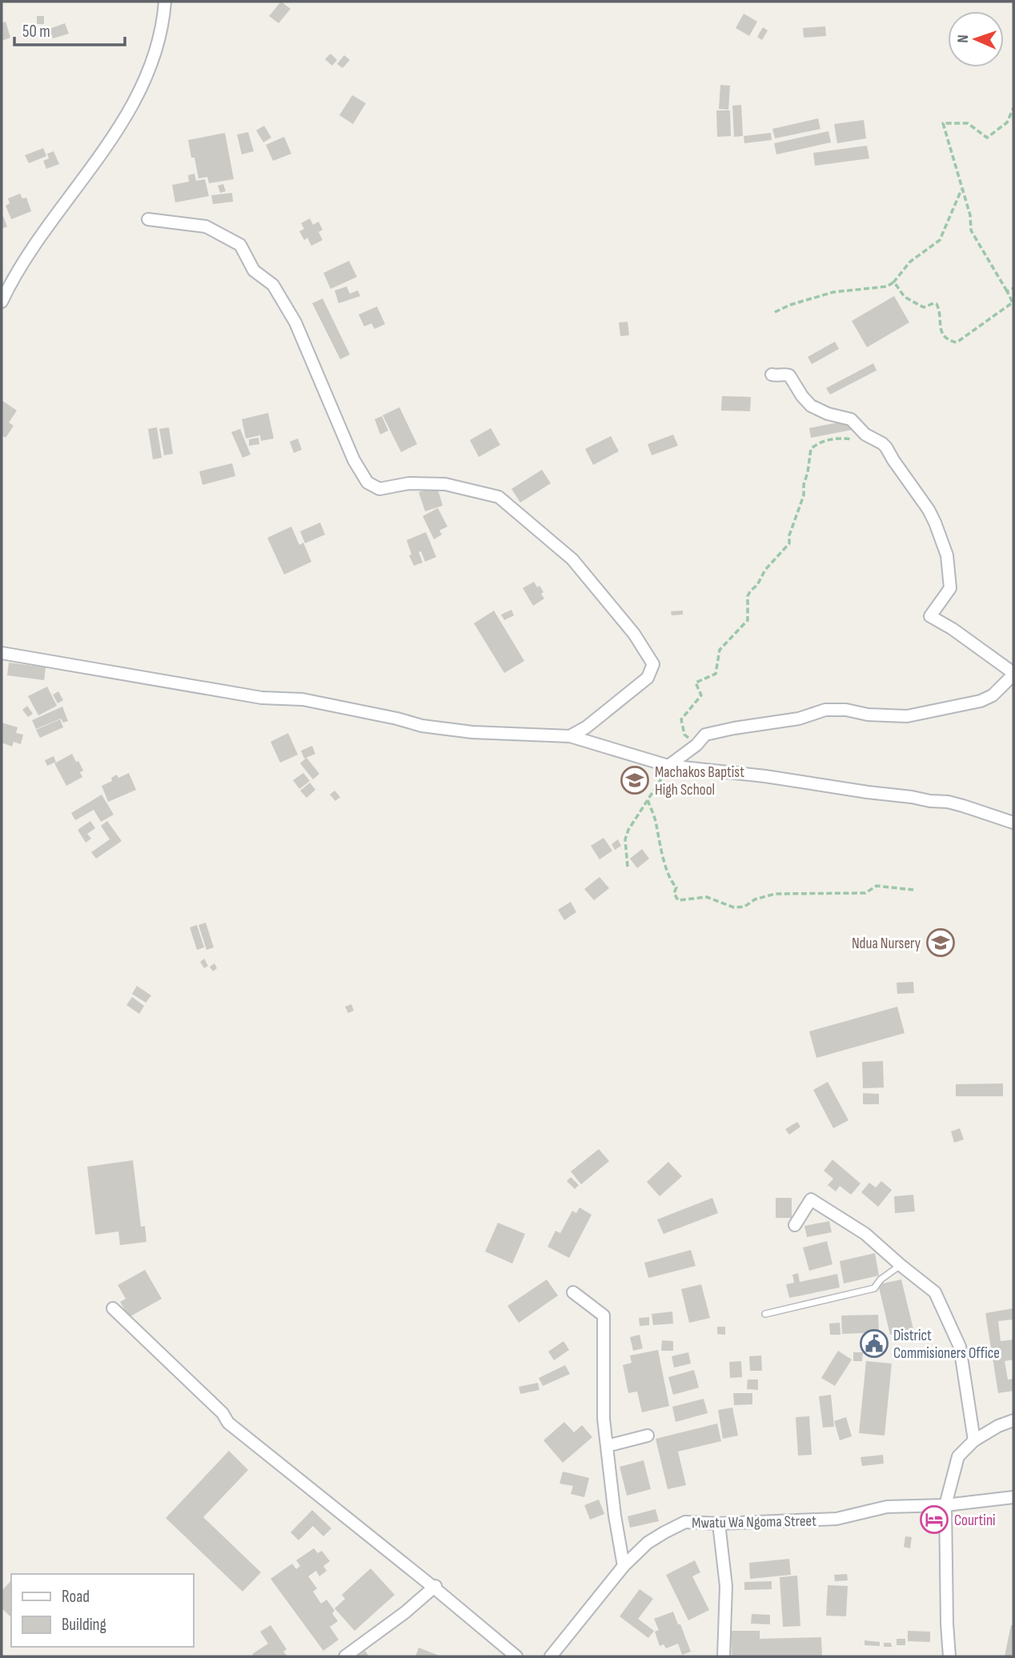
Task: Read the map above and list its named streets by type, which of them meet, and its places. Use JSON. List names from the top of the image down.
{
  "streets": {
    "street": ["Mwatu Wa Ngoma Street"]
  },
  "places": {
    "school or university": ["Machakos Baptist High School", "Ndua Nursery"],
    "public building": ["District Commisioners Office"],
    "hotel": ["Courtini"]
  },
  "legend": ["Road", "Building"],
  "scale_bar": "50 m",
  "north": "left"
}
